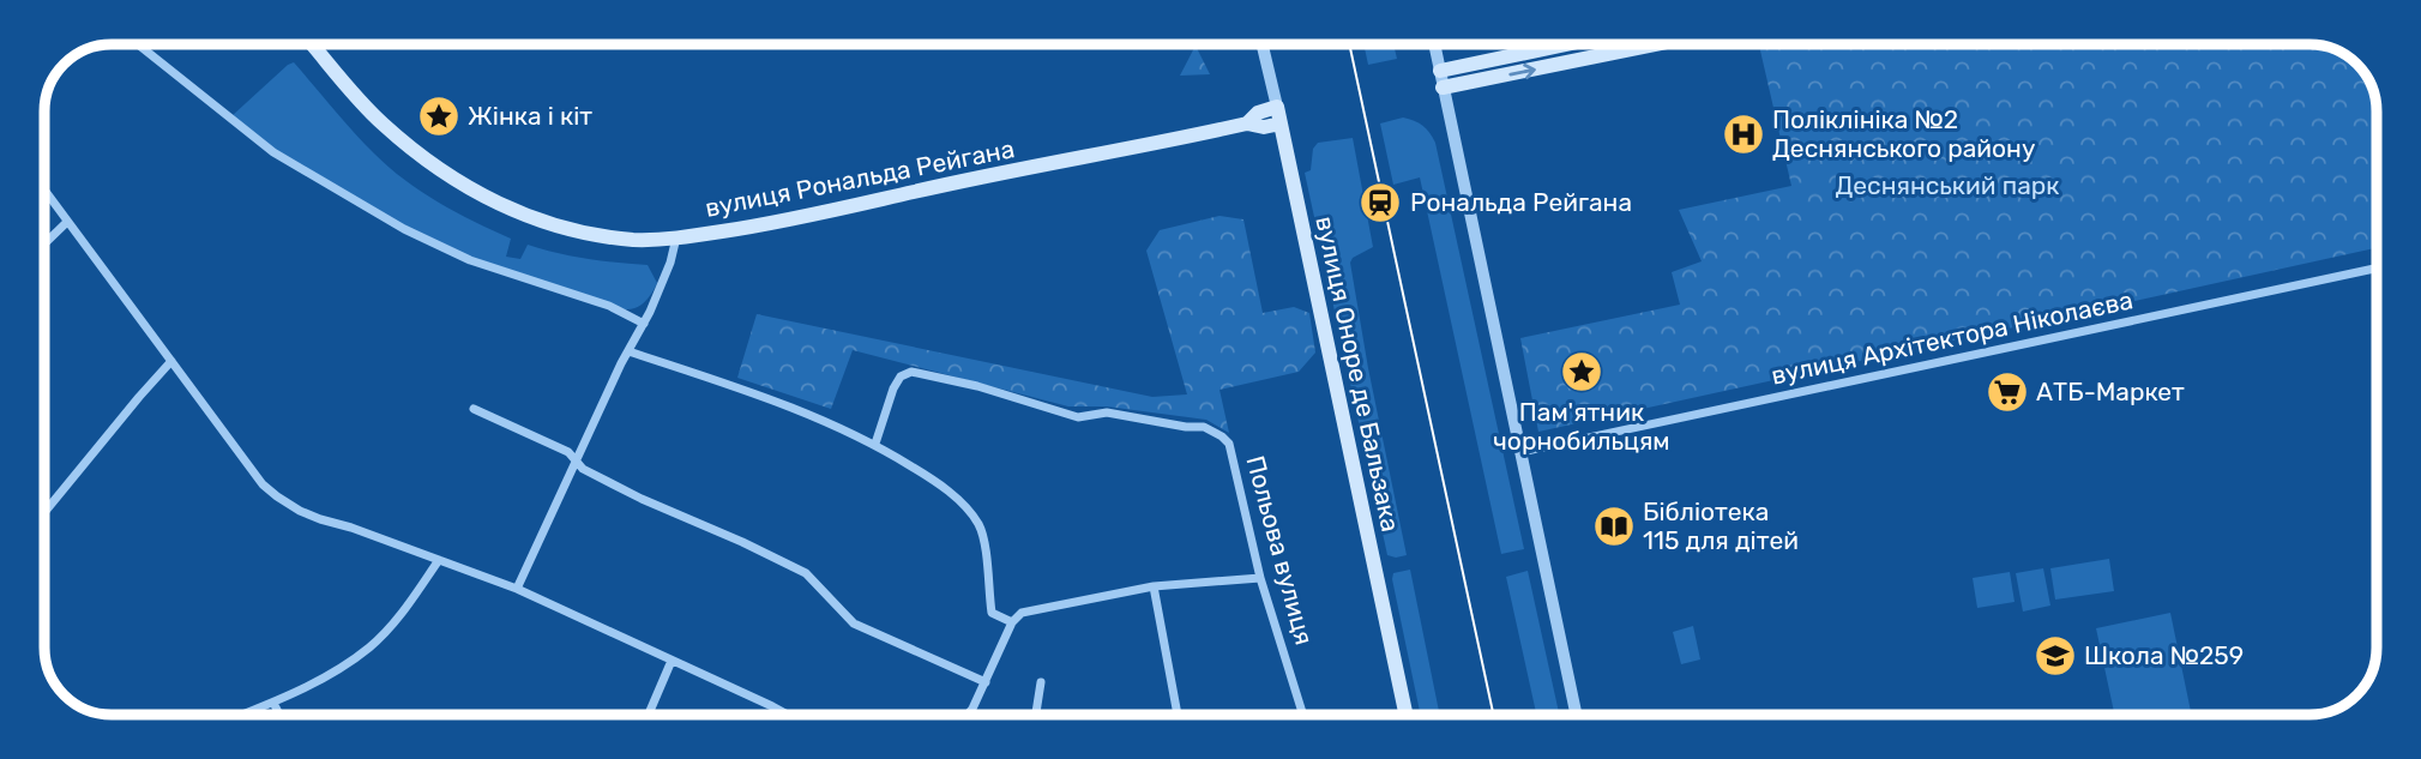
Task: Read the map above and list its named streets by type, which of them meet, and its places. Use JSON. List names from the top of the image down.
{
  "streets": {
    "main road": ["вулиця Рональда Рейгана", "вулиця Оноре де Бальзака"],
    "street": ["вулиця Архітектора Ніколаєва", "Польова вулиця"]
  },
  "crossings": [
    ["вулиця Рональда Рейгана", "вулиця Оноре де Бальзака"]
  ],
  "parks": ["Деснянський парк"],
  "places": {
    "place": ["Жінка і кіт", "Пам'ятник чорнобильцям"],
    "hospital": ["Поліклініка №2 Деснянського району"],
    "station": ["Рональда Рейгана"],
    "supermarket": ["АТБ-Маркет"],
    "library": ["Бібліотека 115 для дітей"],
    "school or university": ["Школа №259"]
  }
}
